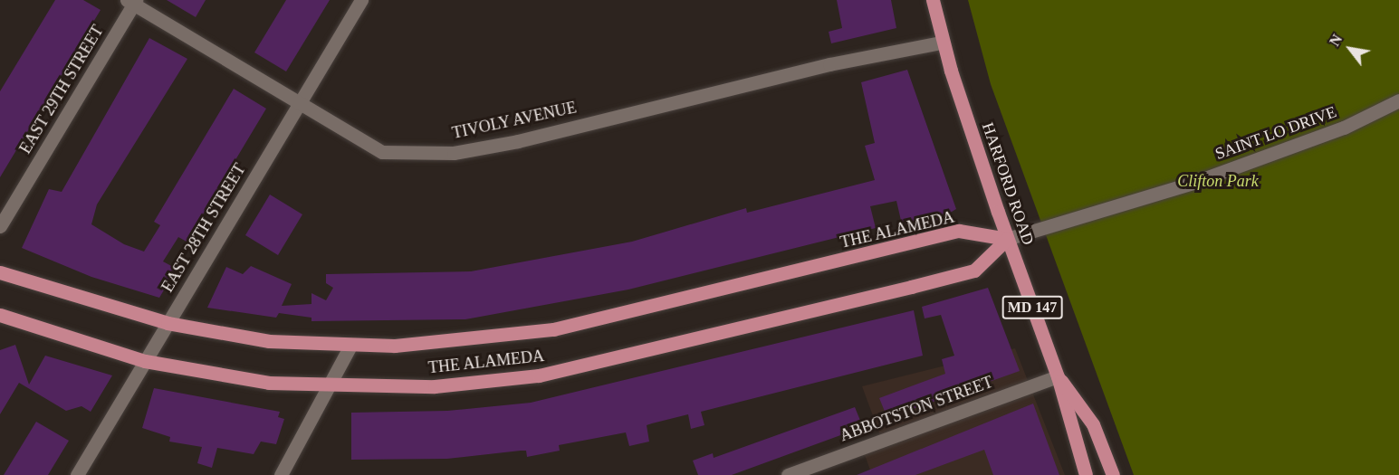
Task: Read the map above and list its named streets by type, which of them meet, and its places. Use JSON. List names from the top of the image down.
{
  "streets": {
    "main road": ["HARFORD ROAD", "THE ALAMEDA", "MD 147"],
    "street": [
      "EAST 29TH STREET",
      "TIVOLY AVENUE",
      "SAINT LO DRIVE",
      "EAST 28TH STREET",
      "ABBOTSTON STREET"
    ]
  },
  "crossings": [
    ["EAST 29TH STREET", "TIVOLY AVENUE"],
    ["TIVOLY AVENUE", "HARFORD ROAD"],
    ["TIVOLY AVENUE", "EAST 28TH STREET"],
    ["SAINT LO DRIVE", "HARFORD ROAD"],
    ["SAINT LO DRIVE", "THE ALAMEDA"],
    ["HARFORD ROAD", "THE ALAMEDA"],
    ["HARFORD ROAD", "ABBOTSTON STREET"],
    ["EAST 28TH STREET", "THE ALAMEDA"]
  ],
  "parks": ["Clifton Park"],
  "north": "top left"
}
